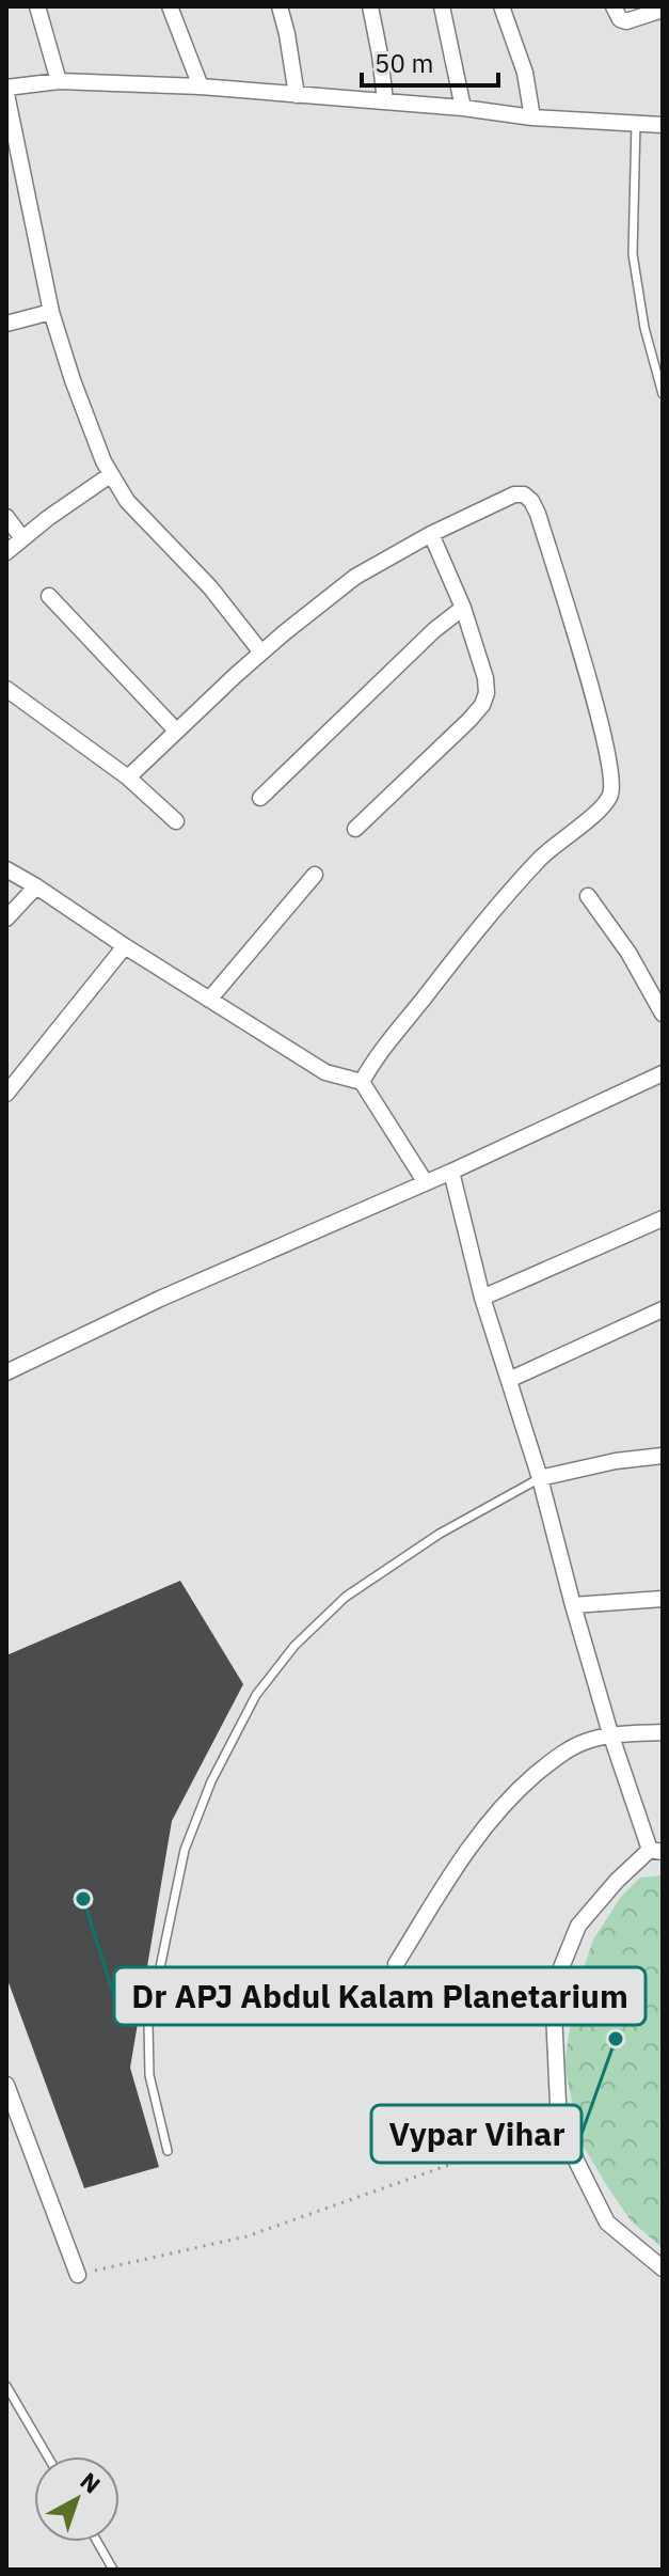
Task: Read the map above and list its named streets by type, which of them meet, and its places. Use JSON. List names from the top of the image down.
{
  "places": ["Dr APJ Abdul Kalam Planetarium", "Vypar Vihar"],
  "scale_bar": "50 m",
  "north": "top right"
}
